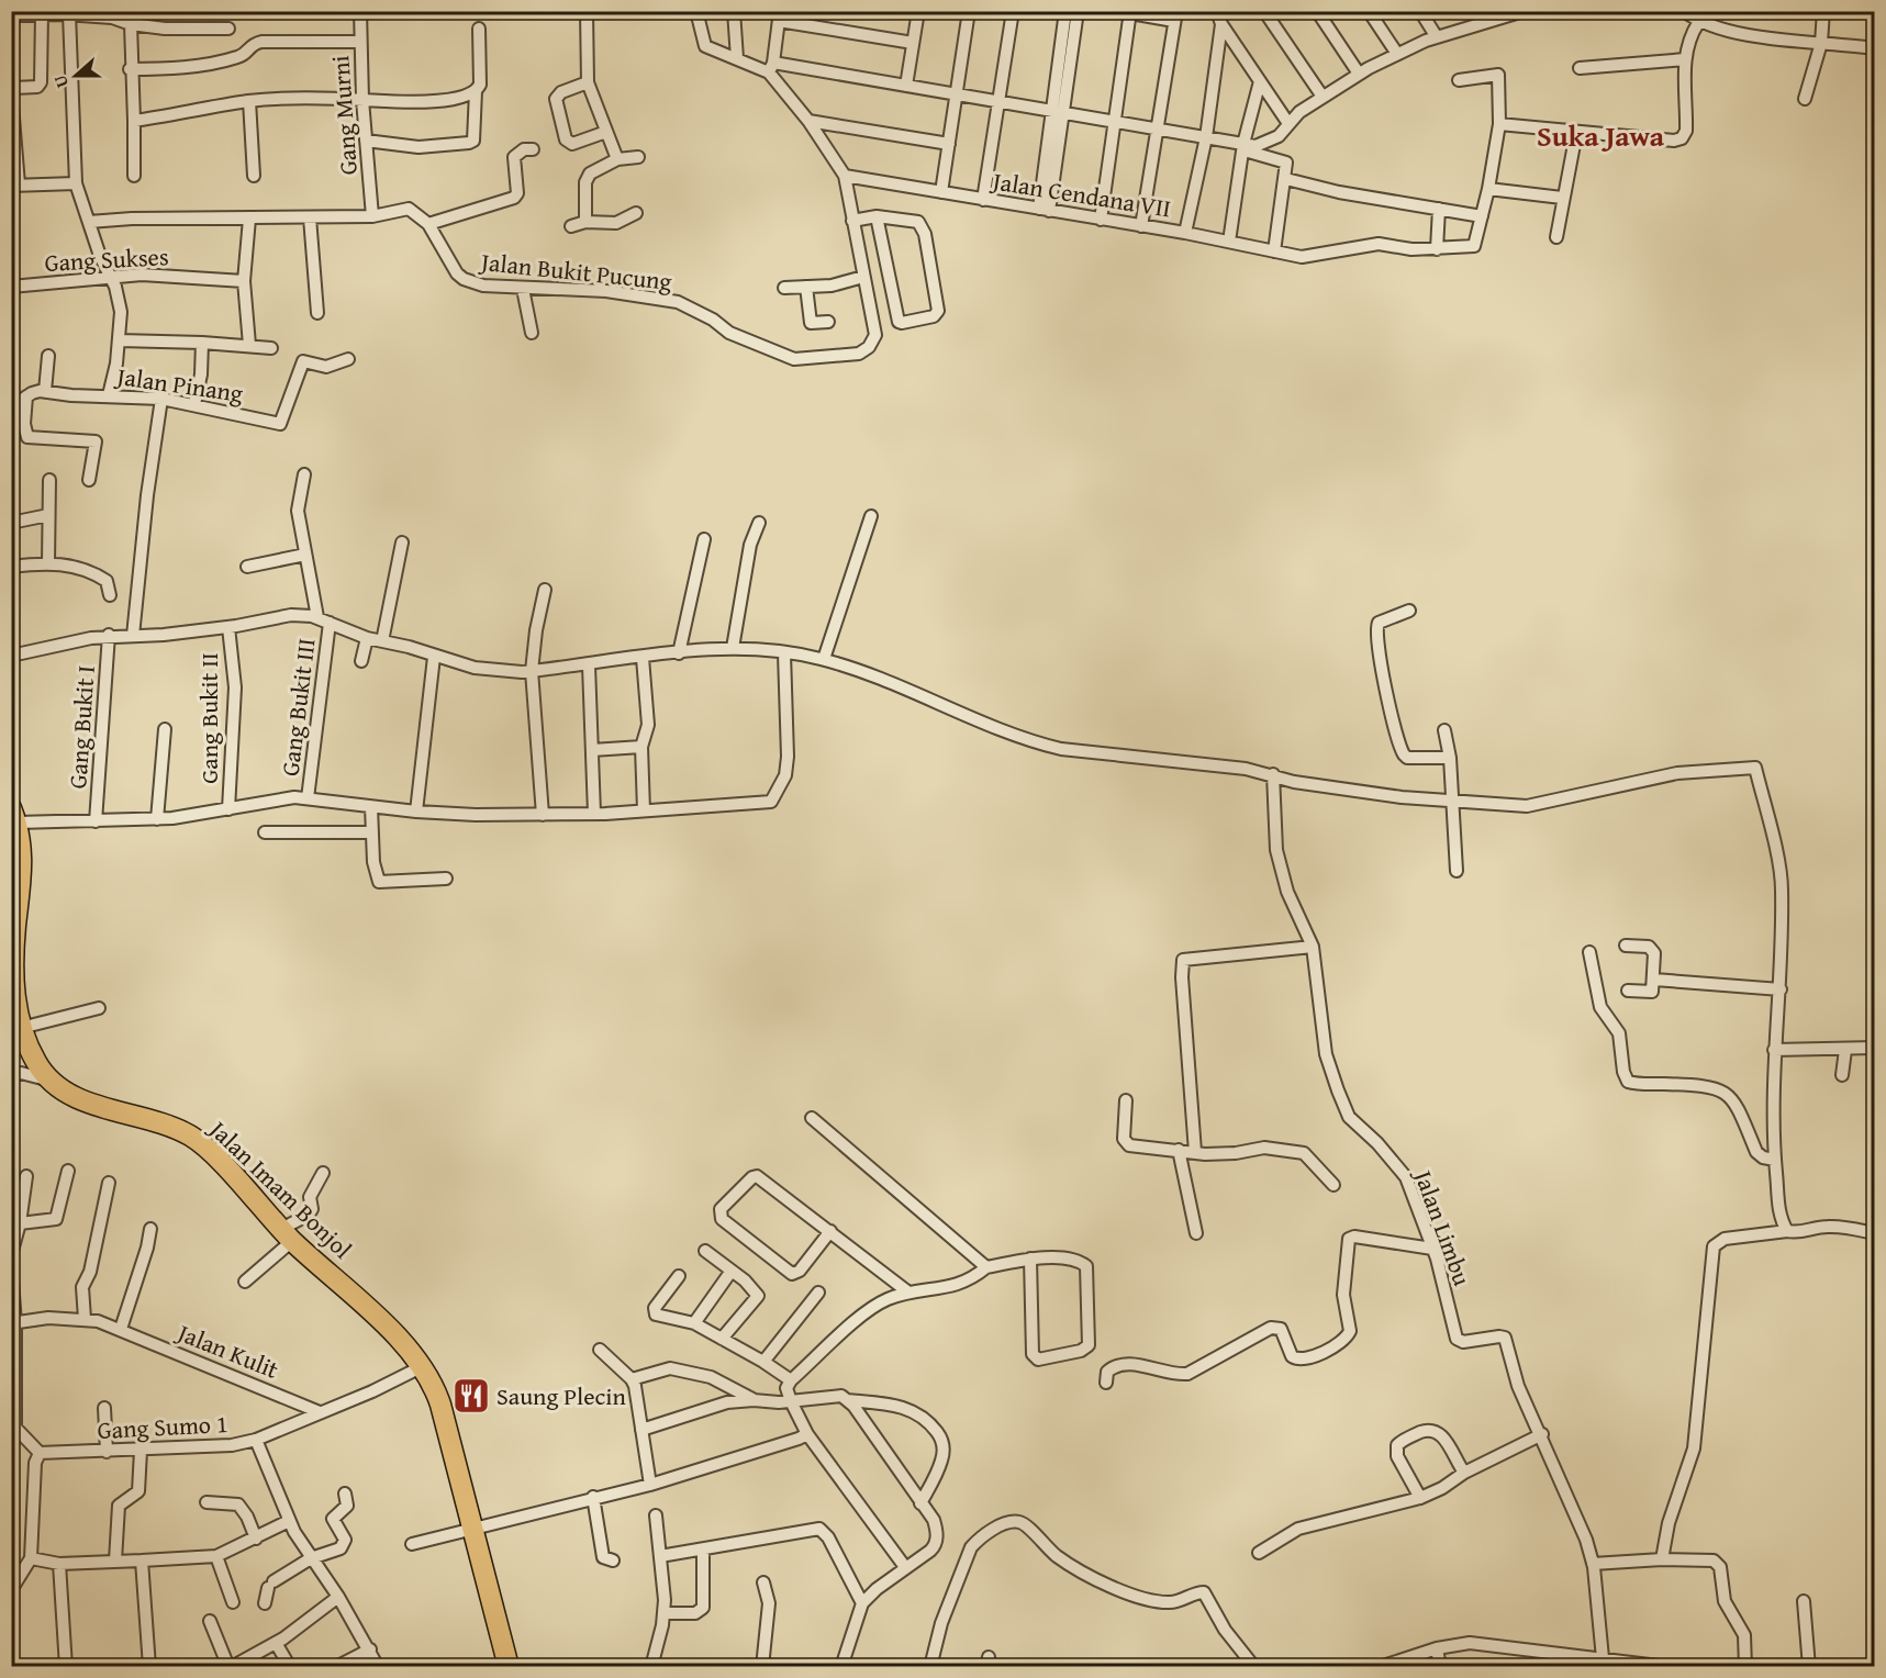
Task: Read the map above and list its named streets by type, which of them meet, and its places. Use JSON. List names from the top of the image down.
{
  "streets": {
    "highway": ["Jalan Imam Bonjol"],
    "street": [
      "Gang Murni",
      "Jalan Cendana VII",
      "Gang Sukses",
      "Jalan Bukit Pucung",
      "Jalan Pinang",
      "Gang Bukit III",
      "Gang Bukit II",
      "Gang Bukit I",
      "Jalan Limbu",
      "Jalan Kulit",
      "Gang Sumo 1"
    ]
  },
  "crossings": [
    ["Jalan Cendana VII", "Jalan Bukit Pucung"],
    ["Jalan Kulit", "Gang Sumo 1"]
  ],
  "districts": ["Suka Jawa"],
  "places": {
    "restaurant": ["Saung Plecin"]
  },
  "north": "left"
}
